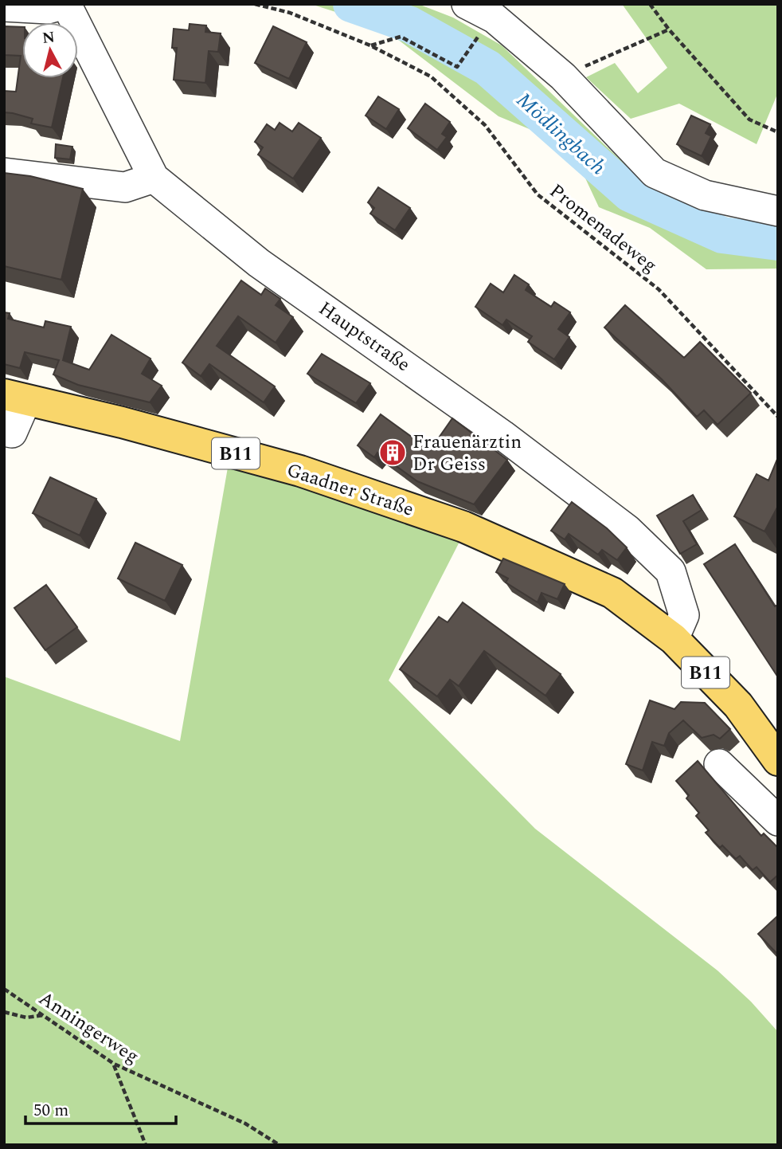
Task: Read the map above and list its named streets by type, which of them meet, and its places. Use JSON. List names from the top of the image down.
{
  "streets": {
    "main road": ["B11", "Gaadner Straße"],
    "street": ["Hauptstraße"],
    "path": ["Promenadeweg", "Anningerweg"]
  },
  "crossings": [
    ["Hauptstraße", "B11"],
    ["Hauptstraße", "Gaadner Straße"],
    ["B11", "Gaadner Straße"]
  ],
  "water": ["Mödlingbach"],
  "places": {
    "building": ["Frauenärztin Dr Geiss"]
  },
  "scale_bar": "50 m",
  "north": "top"
}
